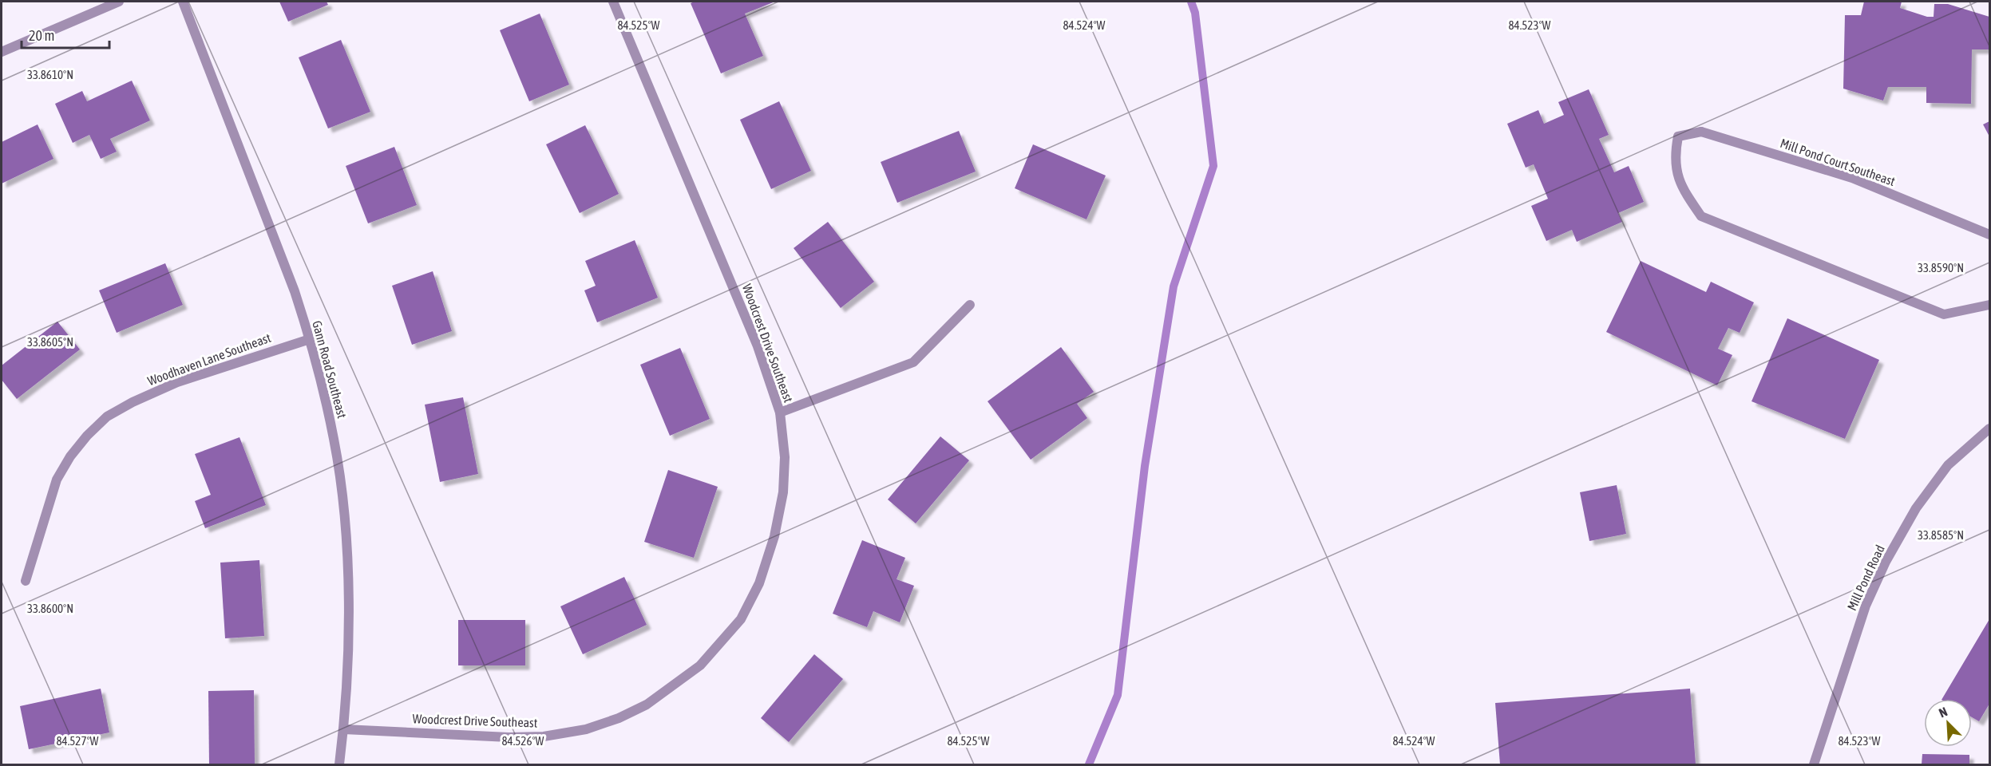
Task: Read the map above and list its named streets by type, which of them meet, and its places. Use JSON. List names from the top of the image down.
{
  "streets": {
    "street": [
      "Mill Pond Court Southeast",
      "Woodcrest Drive Southeast",
      "Woodhaven Lane Southeast",
      "Gann Road Southeast",
      "Mill Pond Road"
    ]
  },
  "crossings": [
    ["Woodcrest Drive Southeast", "Gann Road Southeast"],
    ["Woodhaven Lane Southeast", "Gann Road Southeast"]
  ],
  "scale_bar": "20 m",
  "north": "top left",
  "coordinates": [
    "84.525°W",
    "84.524°W",
    "84.523°W",
    "33.8610°N",
    "33.8590°N",
    "33.8605°N",
    "33.8585°N",
    "33.8600°N",
    "84.527°W",
    "84.526°W"
  ]
}
